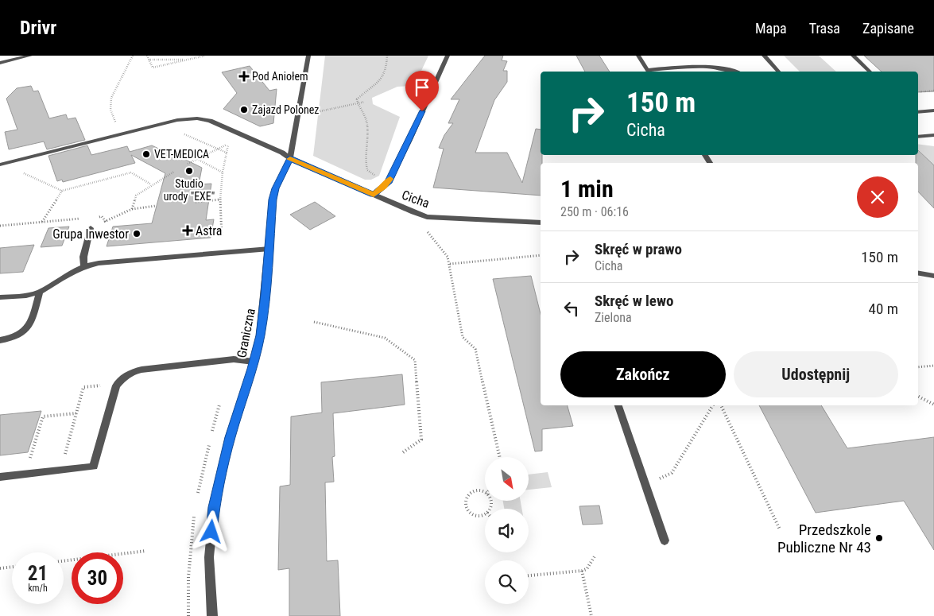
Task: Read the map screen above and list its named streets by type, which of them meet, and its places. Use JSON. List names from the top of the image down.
{
  "streets": {
    "street": ["Cicha", "Graniczna"]
  },
  "crossings": [
    ["Cicha", "Graniczna"]
  ],
  "places": {
    "health": ["Pod Aniołem", "Astra"],
    "other": [
      "Zajazd Polonez",
      "VET-MEDICA",
      "Studio urody \"EXE\"",
      "Grupa Inwestor",
      "Przedszkole Publiczne Nr 43"
    ]
  },
  "north": "bottom right",
  "page": {
    "header": "Drivr",
    "nav": ["Mapa", "Trasa", "Zapisane"],
    "turn": ["150 m", "Cicha"],
    "heading": ["1 min", "250 m · 06:16"],
    "list": [
      {
        "name": "Skręć w prawo",
        "note": "Cicha",
        "value": "150 m"
      },
      {
        "name": "Skręć w lewo",
        "note": "Zielona",
        "value": "40 m"
      }
    ],
    "buttons": ["Zakończ", "Udostępnij"],
    "speed": "21 km/h",
    "limit": "30"
  }
}
